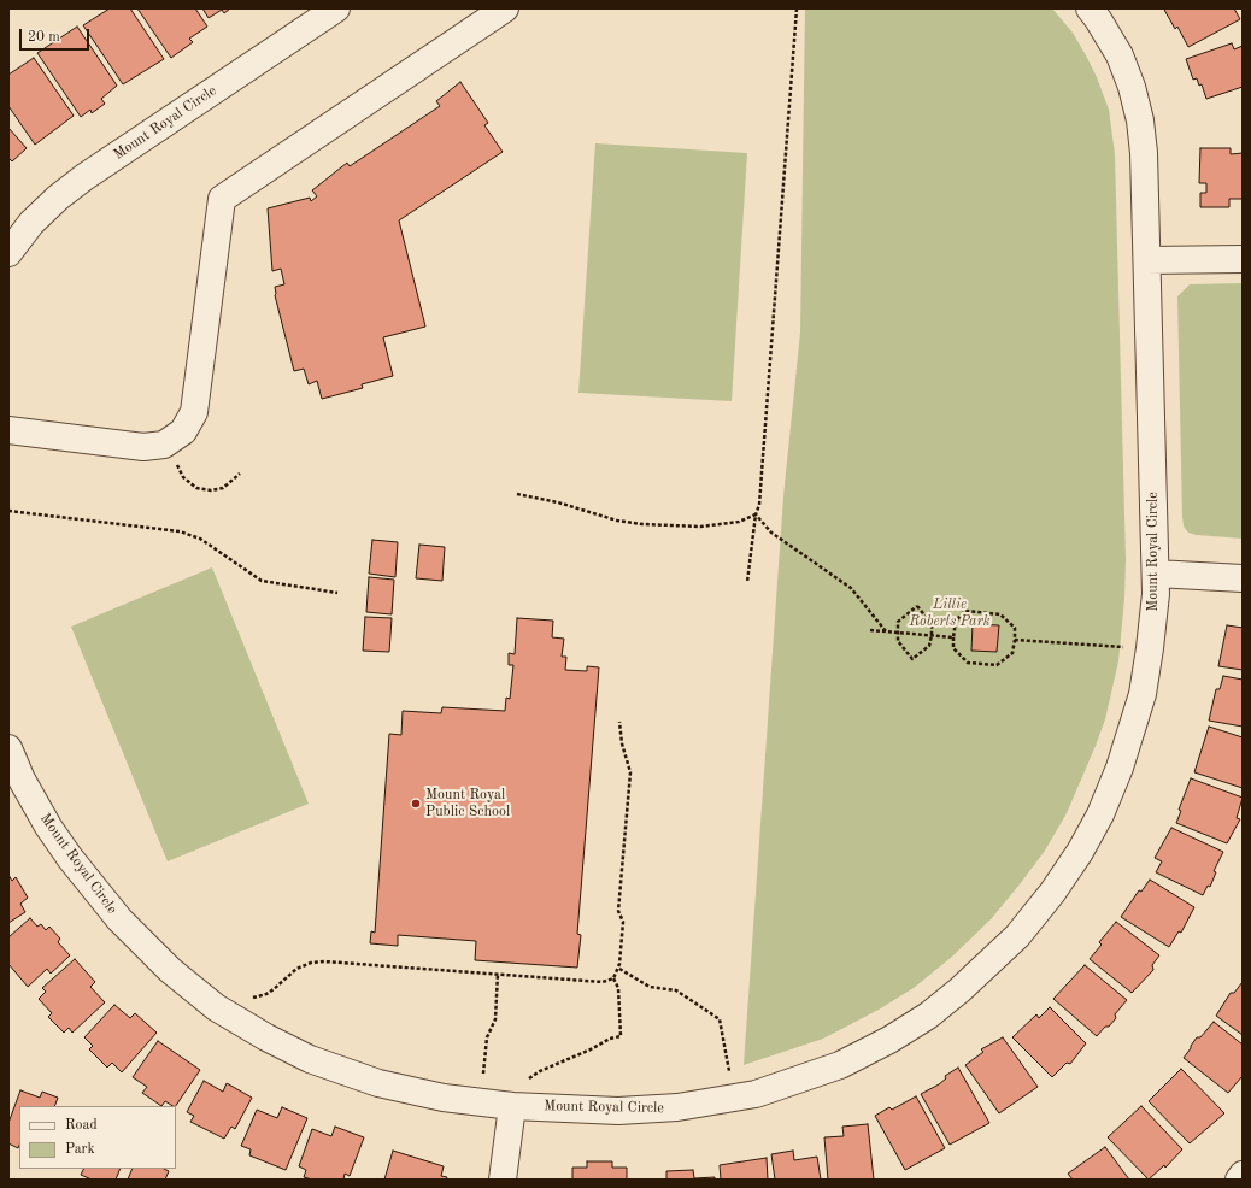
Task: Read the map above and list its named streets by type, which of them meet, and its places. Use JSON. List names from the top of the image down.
{
  "streets": {
    "street": ["Mount Royal Circle"]
  },
  "parks": ["Lillie Roberts Park"],
  "places": ["Mount Royal Public School"],
  "legend": ["Road", "Park"],
  "scale_bar": "20 m"
}
